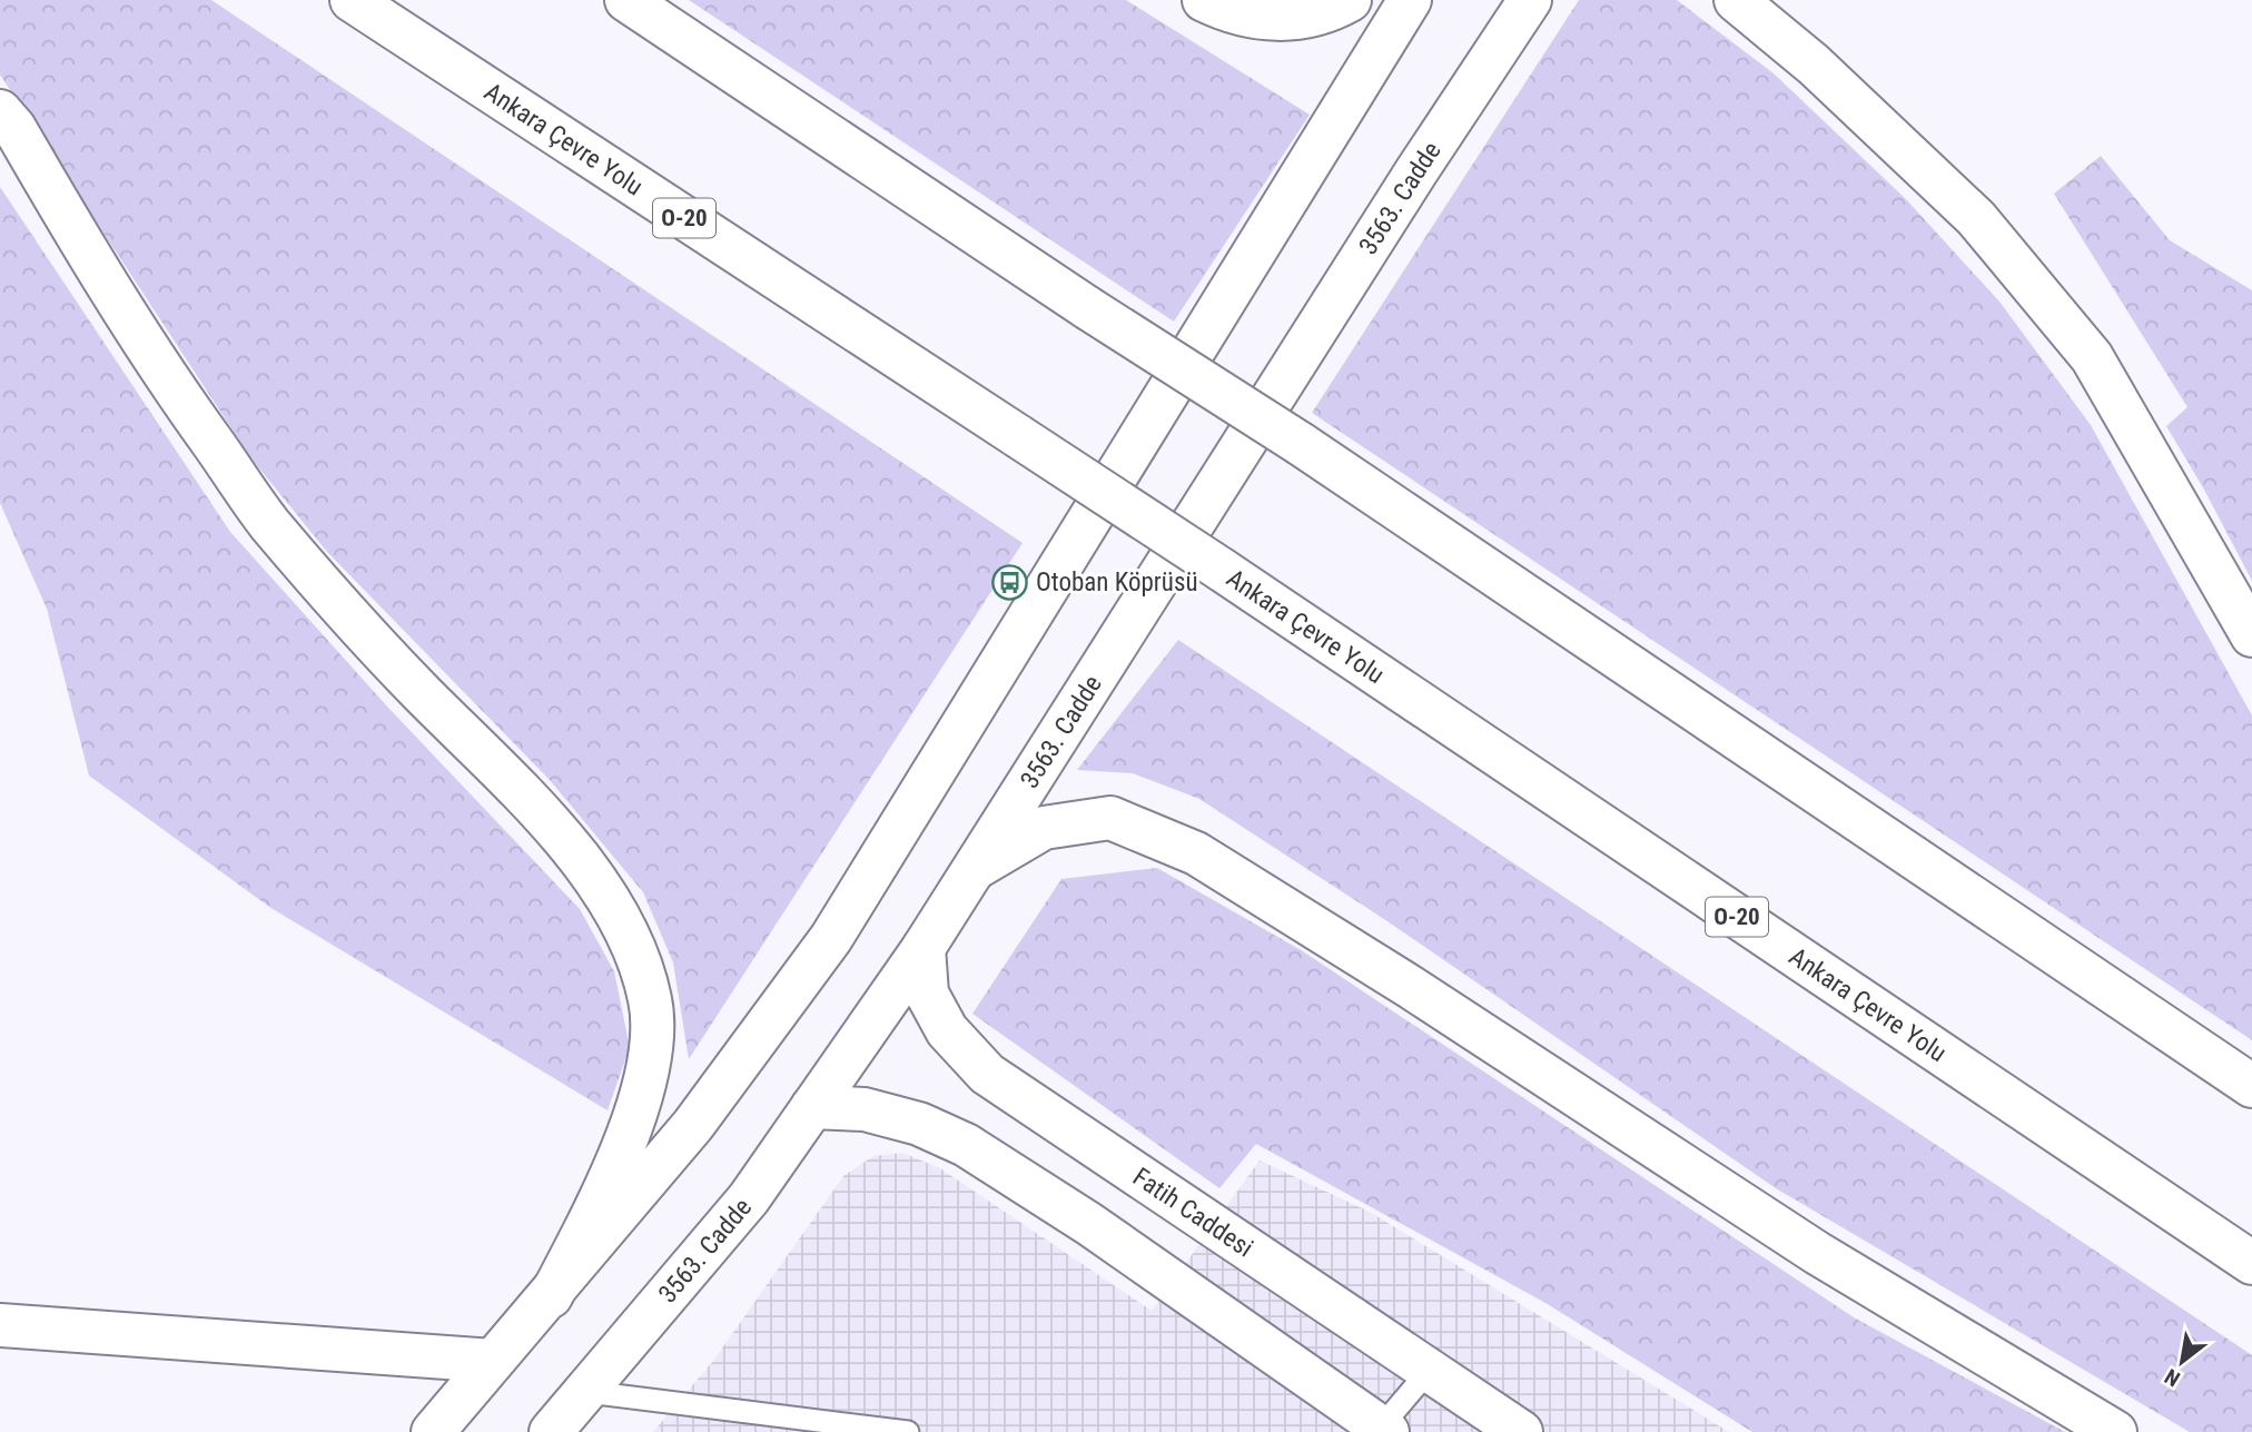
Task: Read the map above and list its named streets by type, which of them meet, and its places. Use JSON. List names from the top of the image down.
{
  "streets": {
    "main road": [
      "Ankara Çevre Yolu",
      "3563. Cadde",
      "O-20",
      "Fatih Caddesi"
    ]
  },
  "crossings": [
    ["3563. Cadde", "Fatih Caddesi"]
  ],
  "places": {
    "bus stop": ["Otoban Köprüsü"]
  },
  "north": "bottom left"
}
